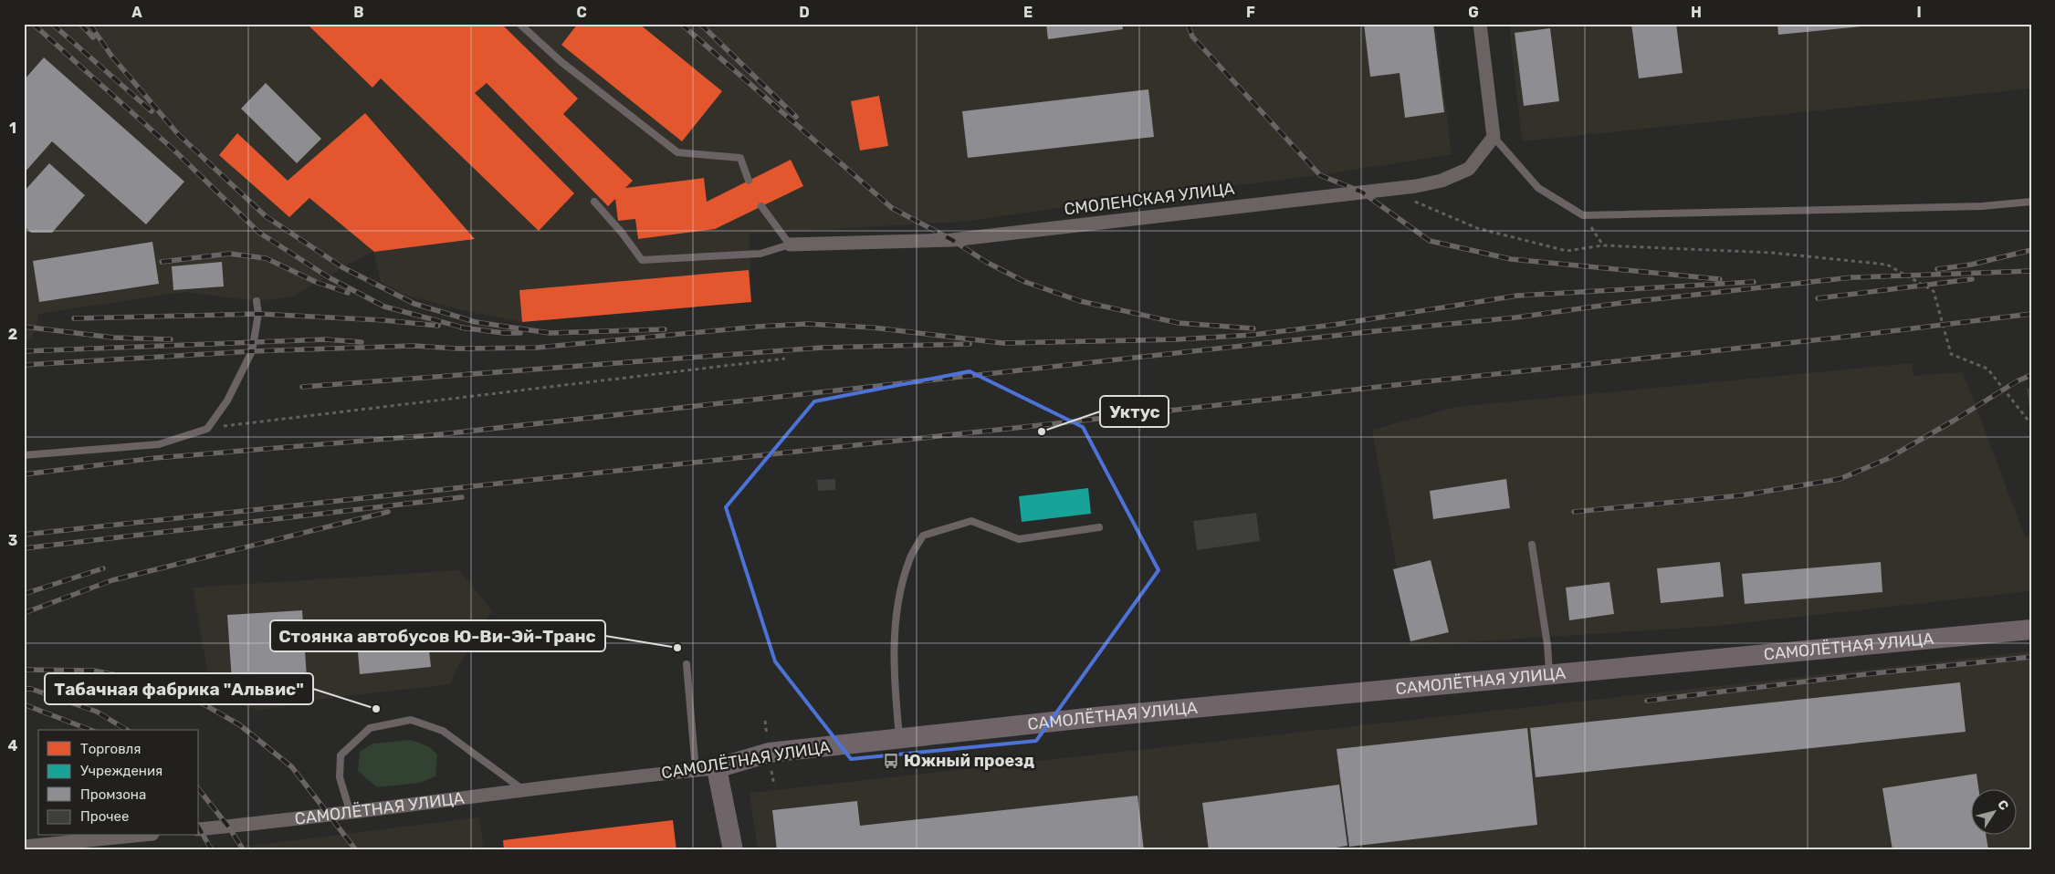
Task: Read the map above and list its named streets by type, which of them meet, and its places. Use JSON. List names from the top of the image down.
{
  "streets": {
    "main road": ["САМОЛЁТНАЯ УЛИЦА"],
    "street": ["СМОЛЕНСКАЯ УЛИЦА"]
  },
  "places": {
    "other": ["Уктус", "Стоянка автобусов Ю-Ви-Эй-Транс", "Табачная фабрика \"Альвис\""],
    "bus stop": ["Южный проезд"]
  },
  "legend": [
    "Торговля",
    "Учреждения",
    "Промзона",
    "Прочее"
  ],
  "north": "top right",
  "grid": {
    "columns": [
      "A",
      "B",
      "C",
      "D",
      "E",
      "F",
      "G",
      "H",
      "I"
    ],
    "rows": [
      "1",
      "2",
      "3",
      "4"
    ]
  }
}
